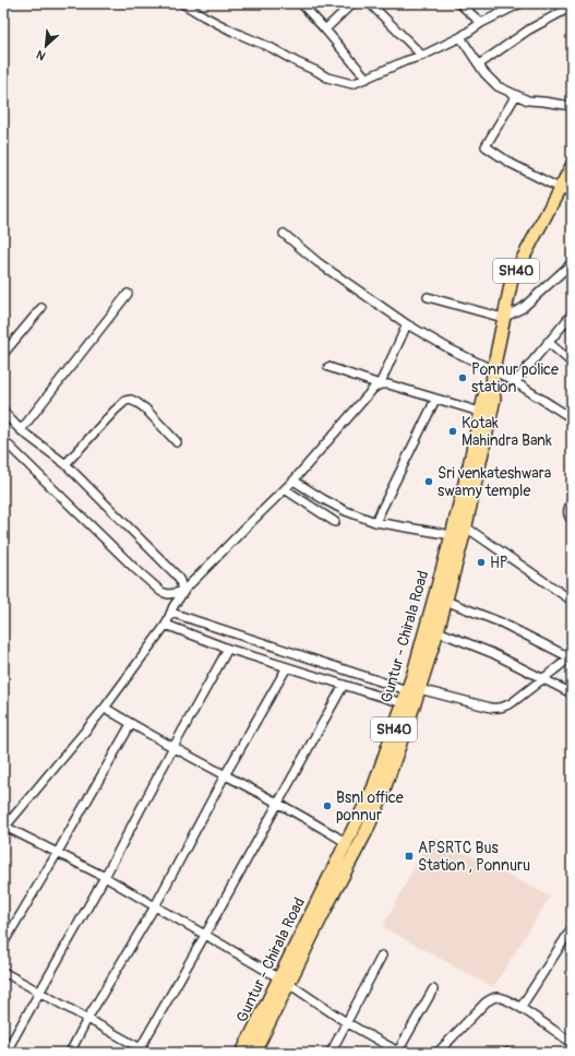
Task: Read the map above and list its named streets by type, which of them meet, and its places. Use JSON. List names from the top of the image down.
{
  "streets": {
    "main road": ["SH40", "Guntur - Chirala Road"]
  },
  "places": {
    "other": [
      "Ponnur police station",
      "Kotak Mahindra Bank",
      "Sri venkateshwara swamy temple",
      "HP",
      "Bsnl office ponnur"
    ],
    "transit": ["APSRTC Bus Station , Ponnuru"]
  },
  "north": "bottom left"
}
